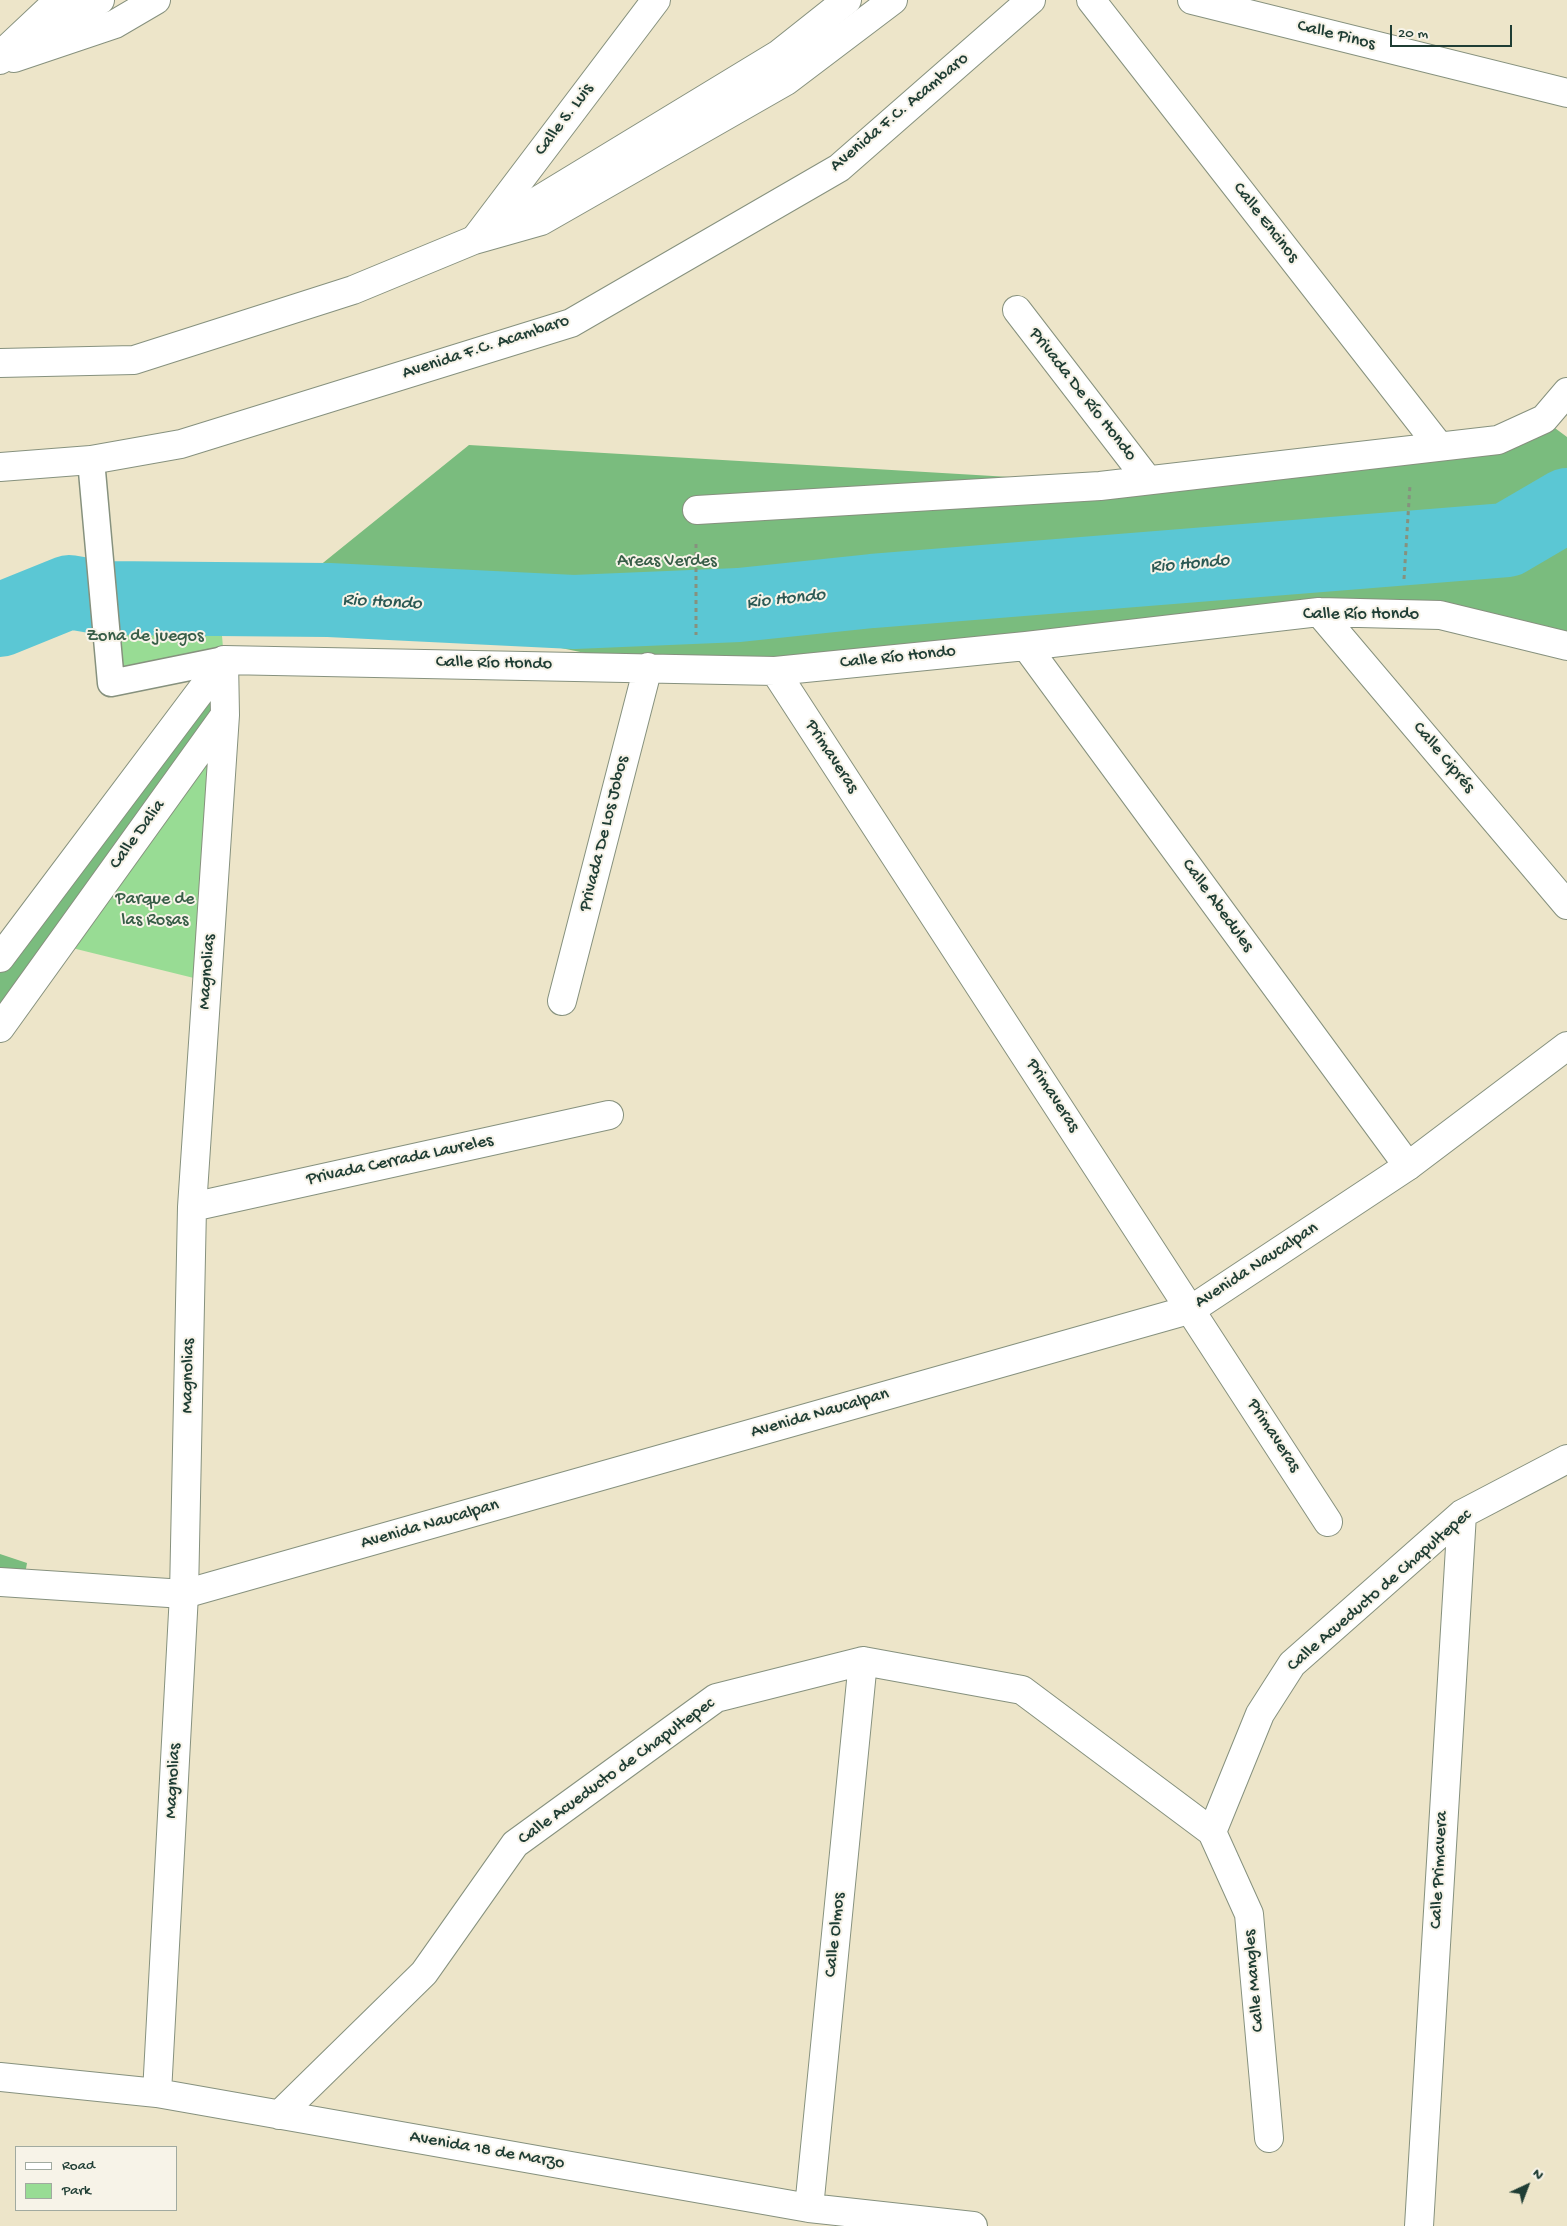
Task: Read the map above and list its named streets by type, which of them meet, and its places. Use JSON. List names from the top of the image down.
{
  "streets": {
    "street": [
      "Calle Pinos",
      "Avenida F.C. Acambaro",
      "Calle S. Luis",
      "Calle Encinos",
      "Privada De Río Hondo",
      "Calle Río Hondo",
      "Primaveras",
      "Calle Ciprés",
      "Privada De Los Jobos",
      "Calle Dalia",
      "Calle Abedules",
      "Magnolias",
      "Privada Cerrada Laureles",
      "Avenida Naucalpan",
      "Calle Acueducto de Chapultepec",
      "Calle Primavera",
      "Calle Olmos",
      "Calle Mangles",
      "Avenida 18 de Marzo"
    ]
  },
  "crossings": [
    ["Calle Río Hondo", "Primaveras"],
    ["Calle Río Hondo", "Calle Ciprés"],
    ["Calle Río Hondo", "Privada De Los Jobos"],
    ["Calle Río Hondo", "Calle Dalia"],
    ["Calle Río Hondo", "Calle Abedules"],
    ["Calle Río Hondo", "Magnolias"],
    ["Primaveras", "Avenida Naucalpan"],
    ["Calle Dalia", "Magnolias"],
    ["Calle Abedules", "Avenida Naucalpan"],
    ["Magnolias", "Privada Cerrada Laureles"],
    ["Magnolias", "Avenida Naucalpan"],
    ["Magnolias", "Avenida 18 de Marzo"],
    ["Calle Acueducto de Chapultepec", "Calle Primavera"],
    ["Calle Acueducto de Chapultepec", "Calle Olmos"],
    ["Calle Acueducto de Chapultepec", "Calle Mangles"],
    ["Calle Acueducto de Chapultepec", "Avenida 18 de Marzo"],
    ["Calle Olmos", "Avenida 18 de Marzo"]
  ],
  "water": ["Rio Hondo"],
  "parks": ["Areas Verdes", "Zona de juegos", "Parque de las Rosas"],
  "legend": ["Road", "Park"],
  "scale_bar": "20 m",
  "north": "top right"
}
